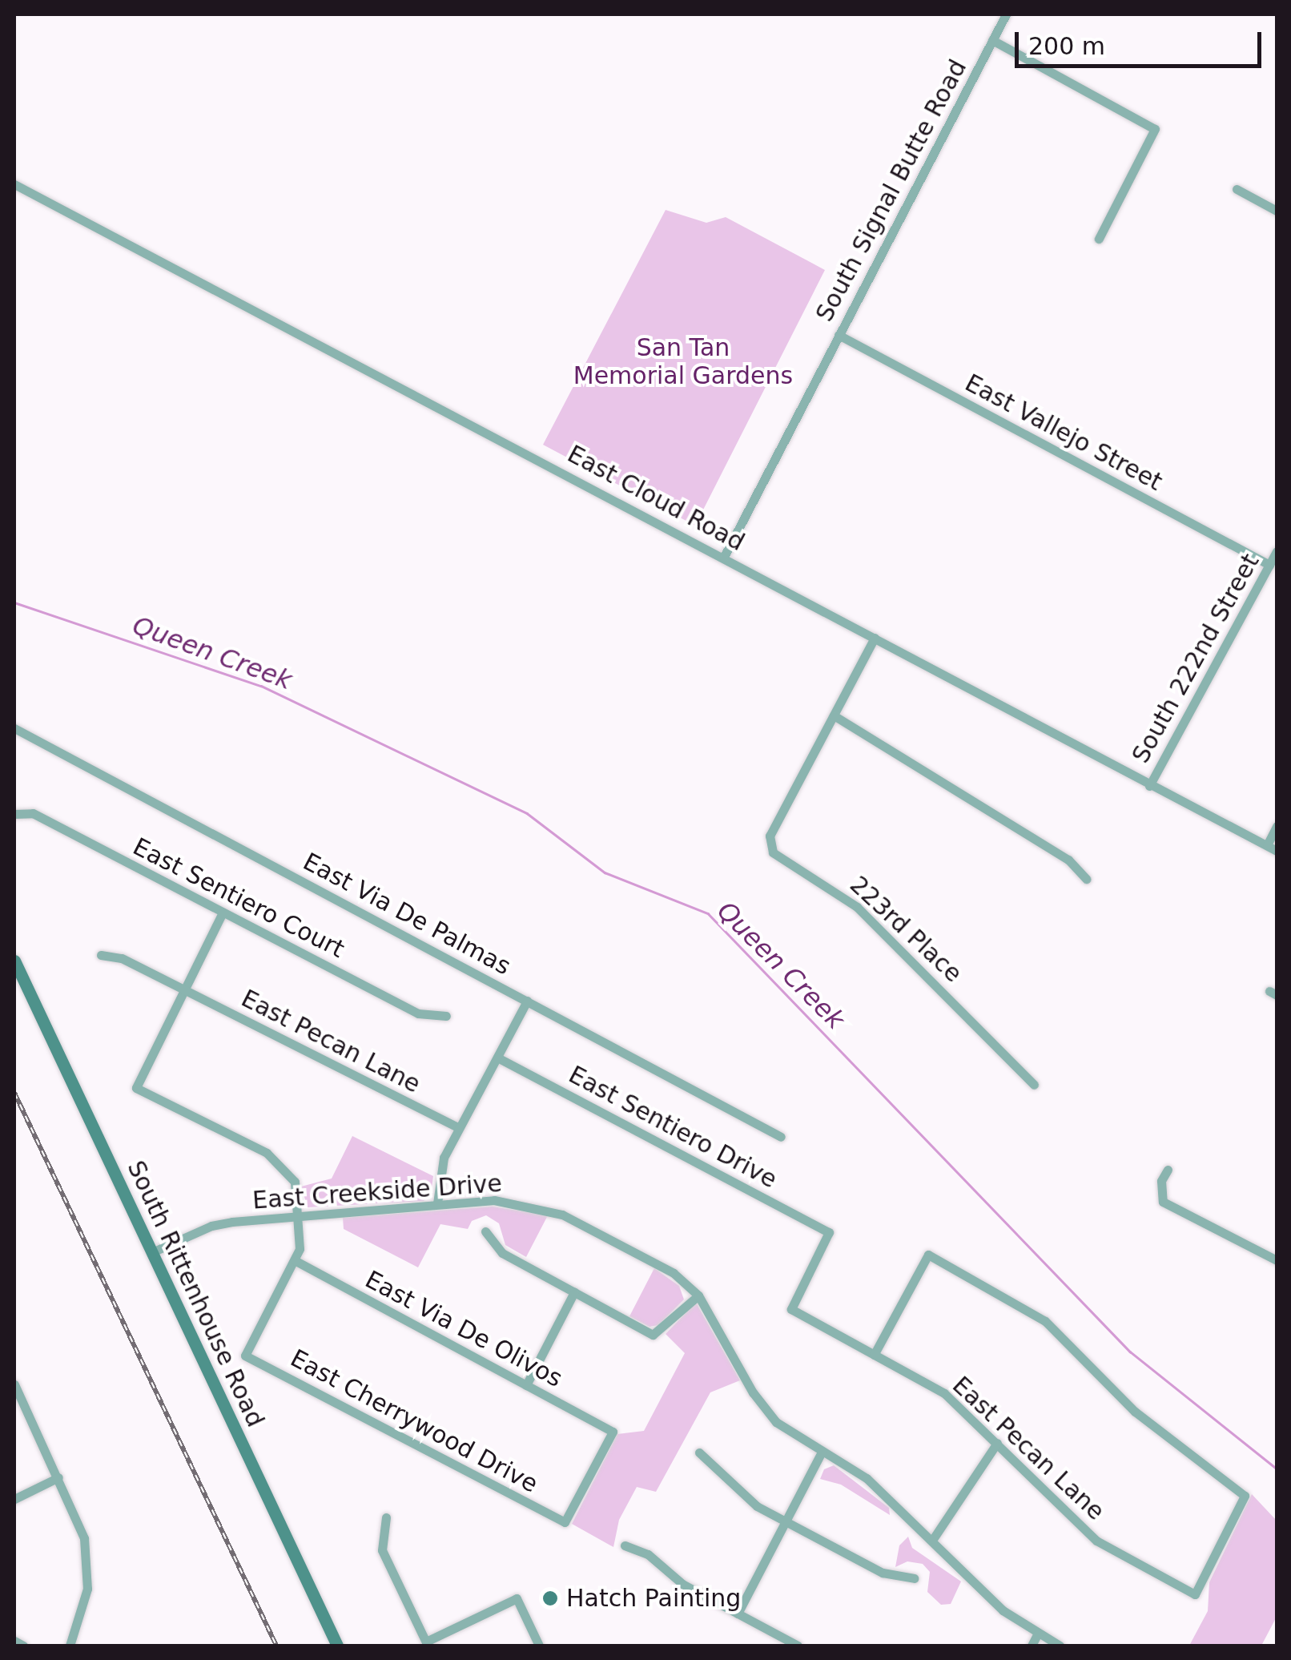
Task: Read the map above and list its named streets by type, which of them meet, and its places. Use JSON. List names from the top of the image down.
{
  "streets": {
    "main road": ["South Rittenhouse Road"],
    "street": [
      "South Signal Butte Road",
      "East Vallejo Street",
      "East Cloud Road",
      "South 222nd Street",
      "East Sentiero Court",
      "East Via De Palmas",
      "223rd Place",
      "East Pecan Lane",
      "East Sentiero Drive",
      "East Creekside Drive",
      "East Via De Olivos",
      "East Cherrywood Drive"
    ]
  },
  "crossings": [
    ["South Signal Butte Road", "East Vallejo Street"],
    ["South Signal Butte Road", "East Cloud Road"],
    ["East Vallejo Street", "South 222nd Street"],
    ["East Cloud Road", "South 222nd Street"],
    ["East Cloud Road", "223rd Place"],
    ["East Pecan Lane", "East Sentiero Drive"],
    ["East Creekside Drive", "South Rittenhouse Road"],
    ["East Via De Olivos", "East Cherrywood Drive"]
  ],
  "water": ["Queen Creek"],
  "parks": ["San Tan Memorial Gardens"],
  "places": ["Hatch Painting"],
  "scale_bar": "200 m"
}
